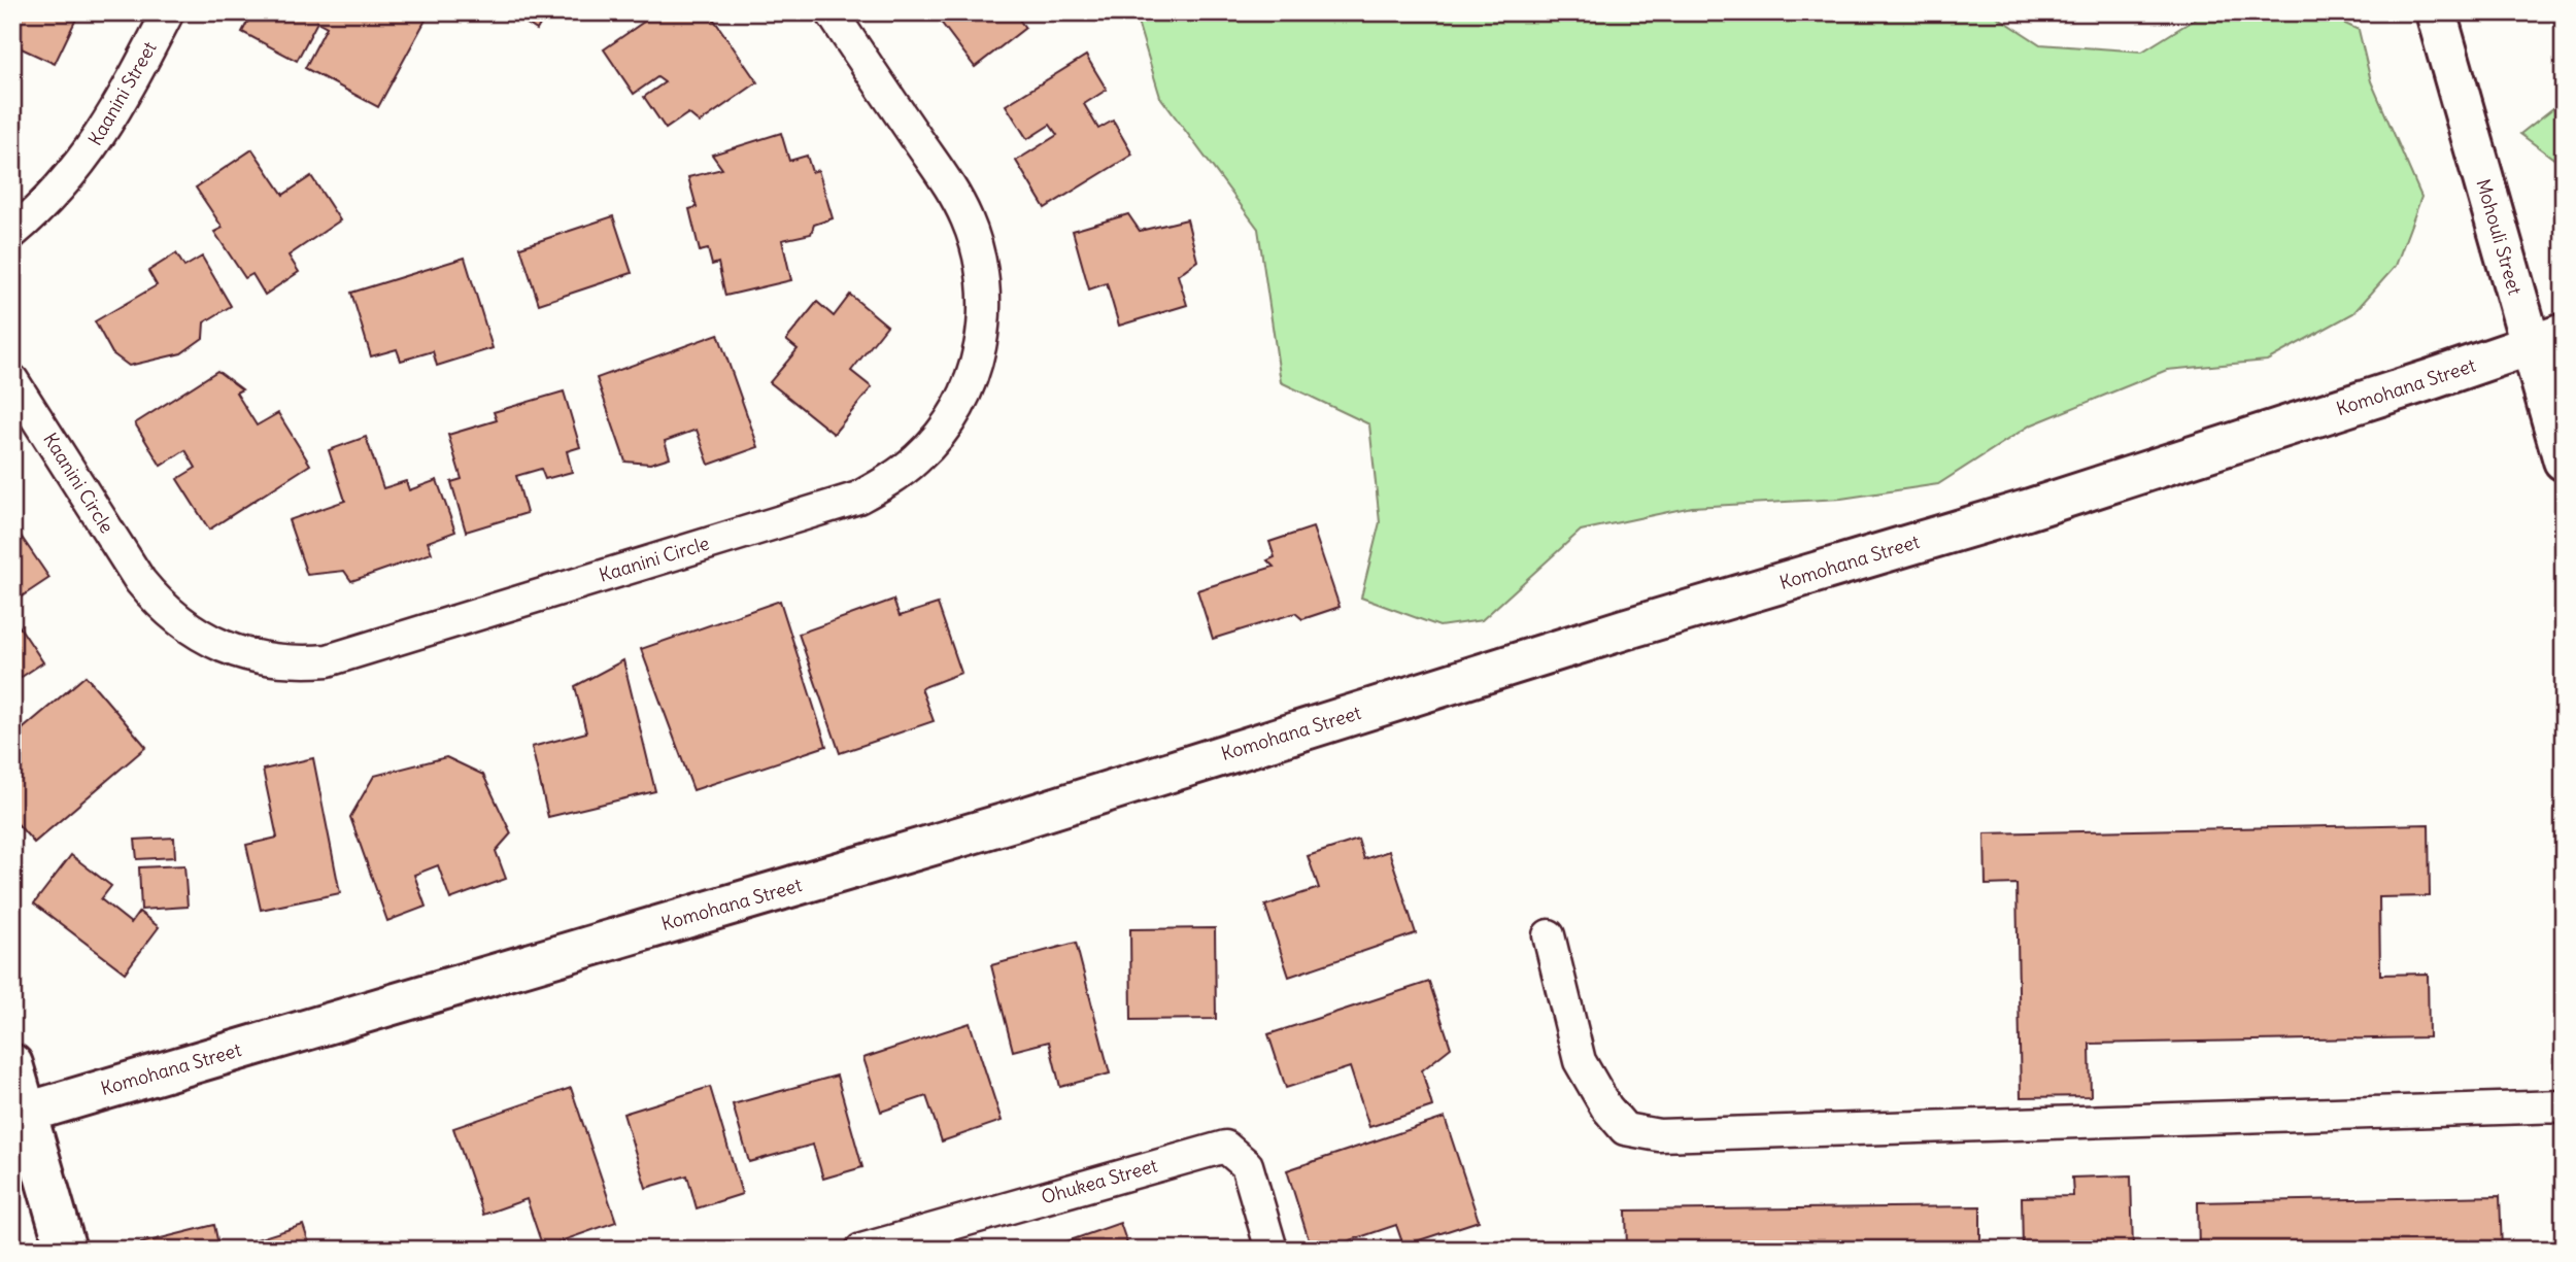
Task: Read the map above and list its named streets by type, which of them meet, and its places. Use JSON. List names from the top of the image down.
{
  "streets": {
    "main road": ["Mohouli Street", "Komohana Street"],
    "street": ["Kaanini Street", "Kaanini Circle", "Ohukea Street"]
  },
  "crossings": [
    ["Mohouli Street", "Komohana Street"]
  ]
}
